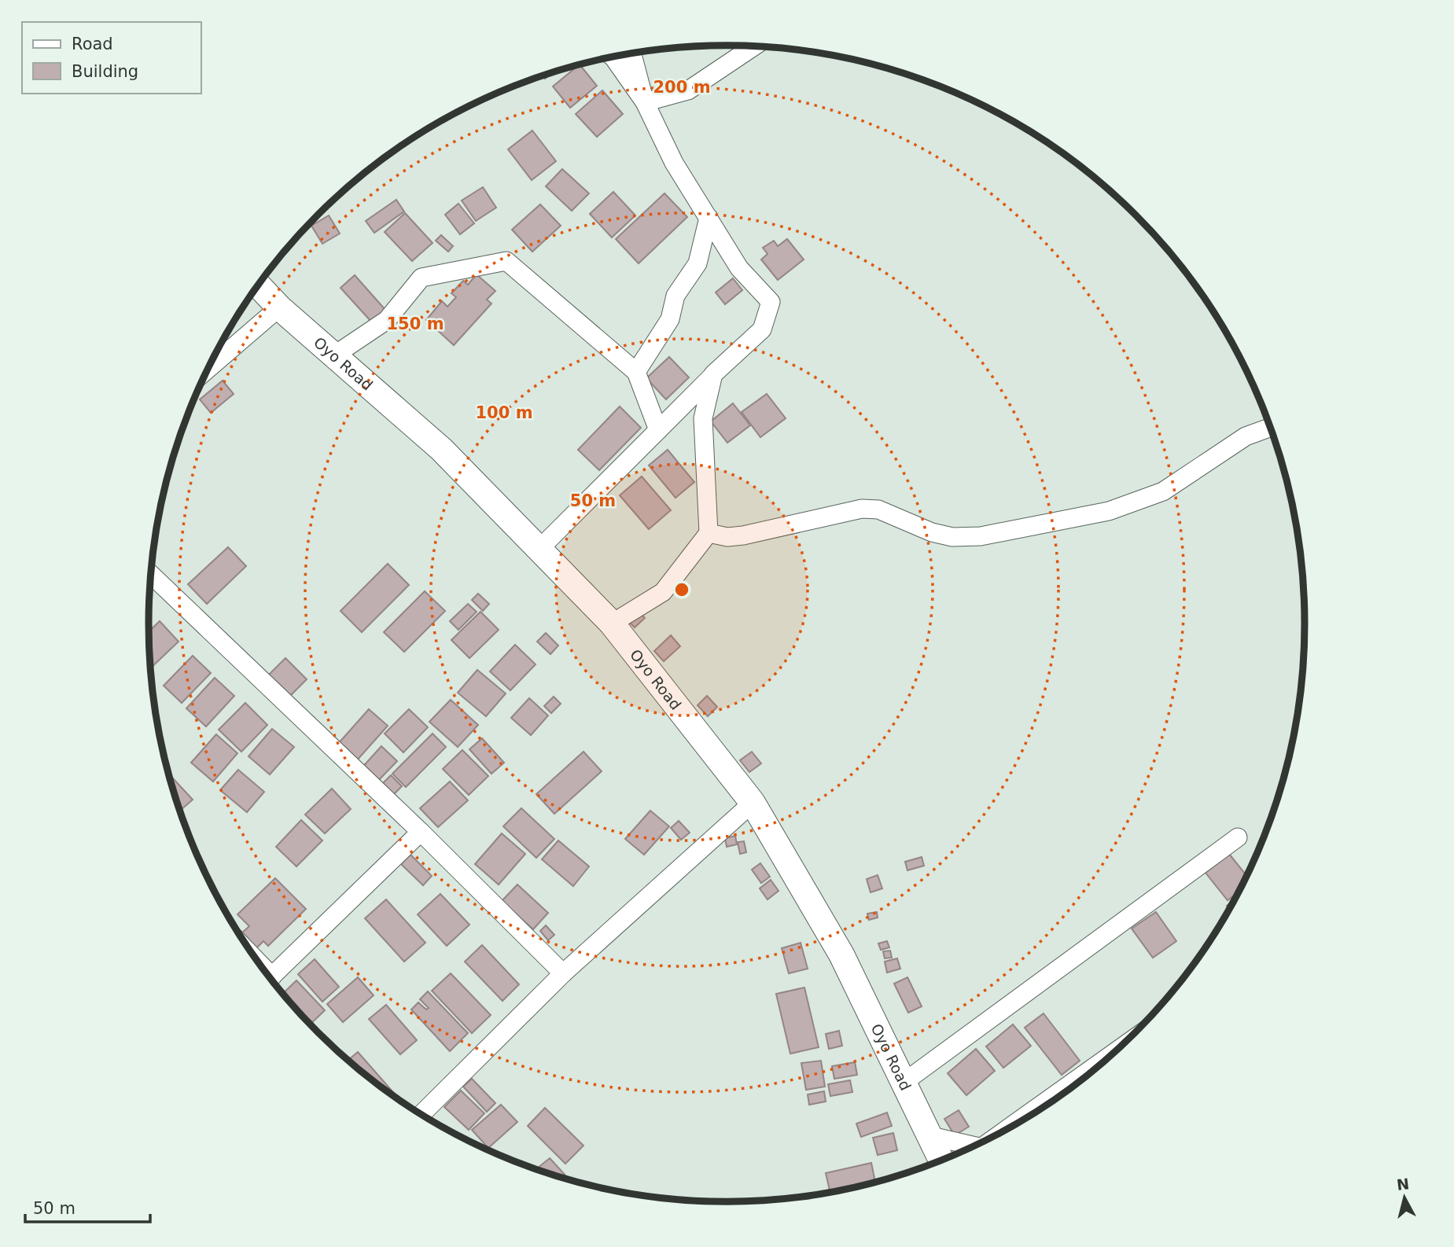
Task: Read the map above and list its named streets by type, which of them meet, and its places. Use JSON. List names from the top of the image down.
{
  "streets": {
    "street": ["Oyo Road"]
  },
  "legend": ["Road", "Building"],
  "scale_bar": "50 m",
  "north": "top",
  "rings": [
    "200 m",
    "150 m",
    "100 m",
    "50 m"
  ]
}
